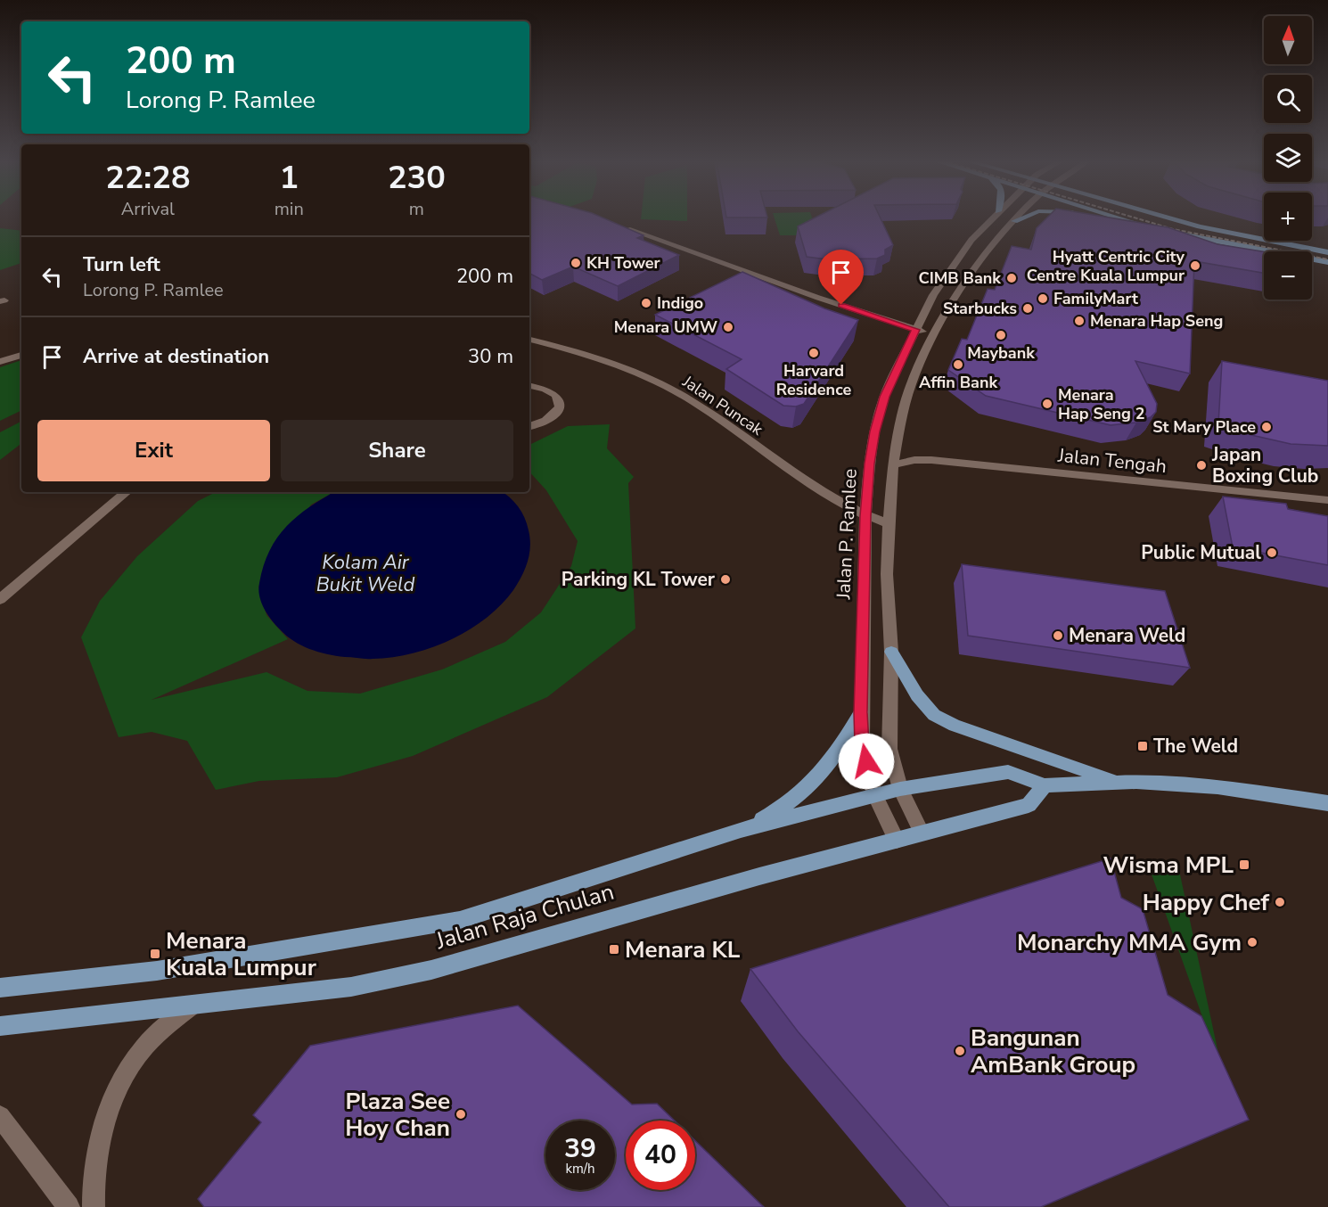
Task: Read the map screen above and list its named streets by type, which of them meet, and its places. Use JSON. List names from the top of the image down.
{
  "streets": {
    "main road": ["Jalan Raja Chulan"],
    "street": ["Jalan Puncak", "Jalan Tengah", "Jalan P. Ramlee"]
  },
  "crossings": [
    ["Jalan Puncak", "Jalan P. Ramlee"],
    ["Jalan P. Ramlee", "Jalan Raja Chulan"]
  ],
  "water": ["Kolam Air Bukit Weld"],
  "places": {
    "other": [
      "KH Tower",
      "Hyatt Centric City Centre Kuala Lumpur",
      "CIMB Bank",
      "FamilyMart",
      "Indigo",
      "Starbucks",
      "Menara Hap Seng",
      "Menara UMW",
      "Maybank",
      "Harvard Residence",
      "Affin Bank",
      "Menara Hap Seng 2",
      "St Mary Place",
      "Japan Boxing Club",
      "Public Mutual",
      "Parking KL Tower",
      "Menara Weld",
      "Happy Chef",
      "Monarchy MMA Gym",
      "Bangunan AmBank Group",
      "Plaza See Hoy Chan"
    ],
    "transit": [
      "The Weld",
      "Wisma MPL",
      "Menara KL",
      "Menara Kuala Lumpur"
    ]
  },
  "north": "top",
  "page": {
    "map_buttons": ["+", "−"],
    "turn": ["200 m", "Lorong P. Ramlee"],
    "eta": [
      "22:28",
      "Arrival",
      "1",
      "min",
      "230",
      "m"
    ],
    "list": [
      {
        "name": "Turn left",
        "note": "Lorong P. Ramlee",
        "value": "200 m"
      },
      {
        "name": "Arrive at destination",
        "value": "30 m"
      }
    ],
    "buttons": ["Exit", "Share"],
    "speed": "39 km/h",
    "limit": "40"
  }
}
